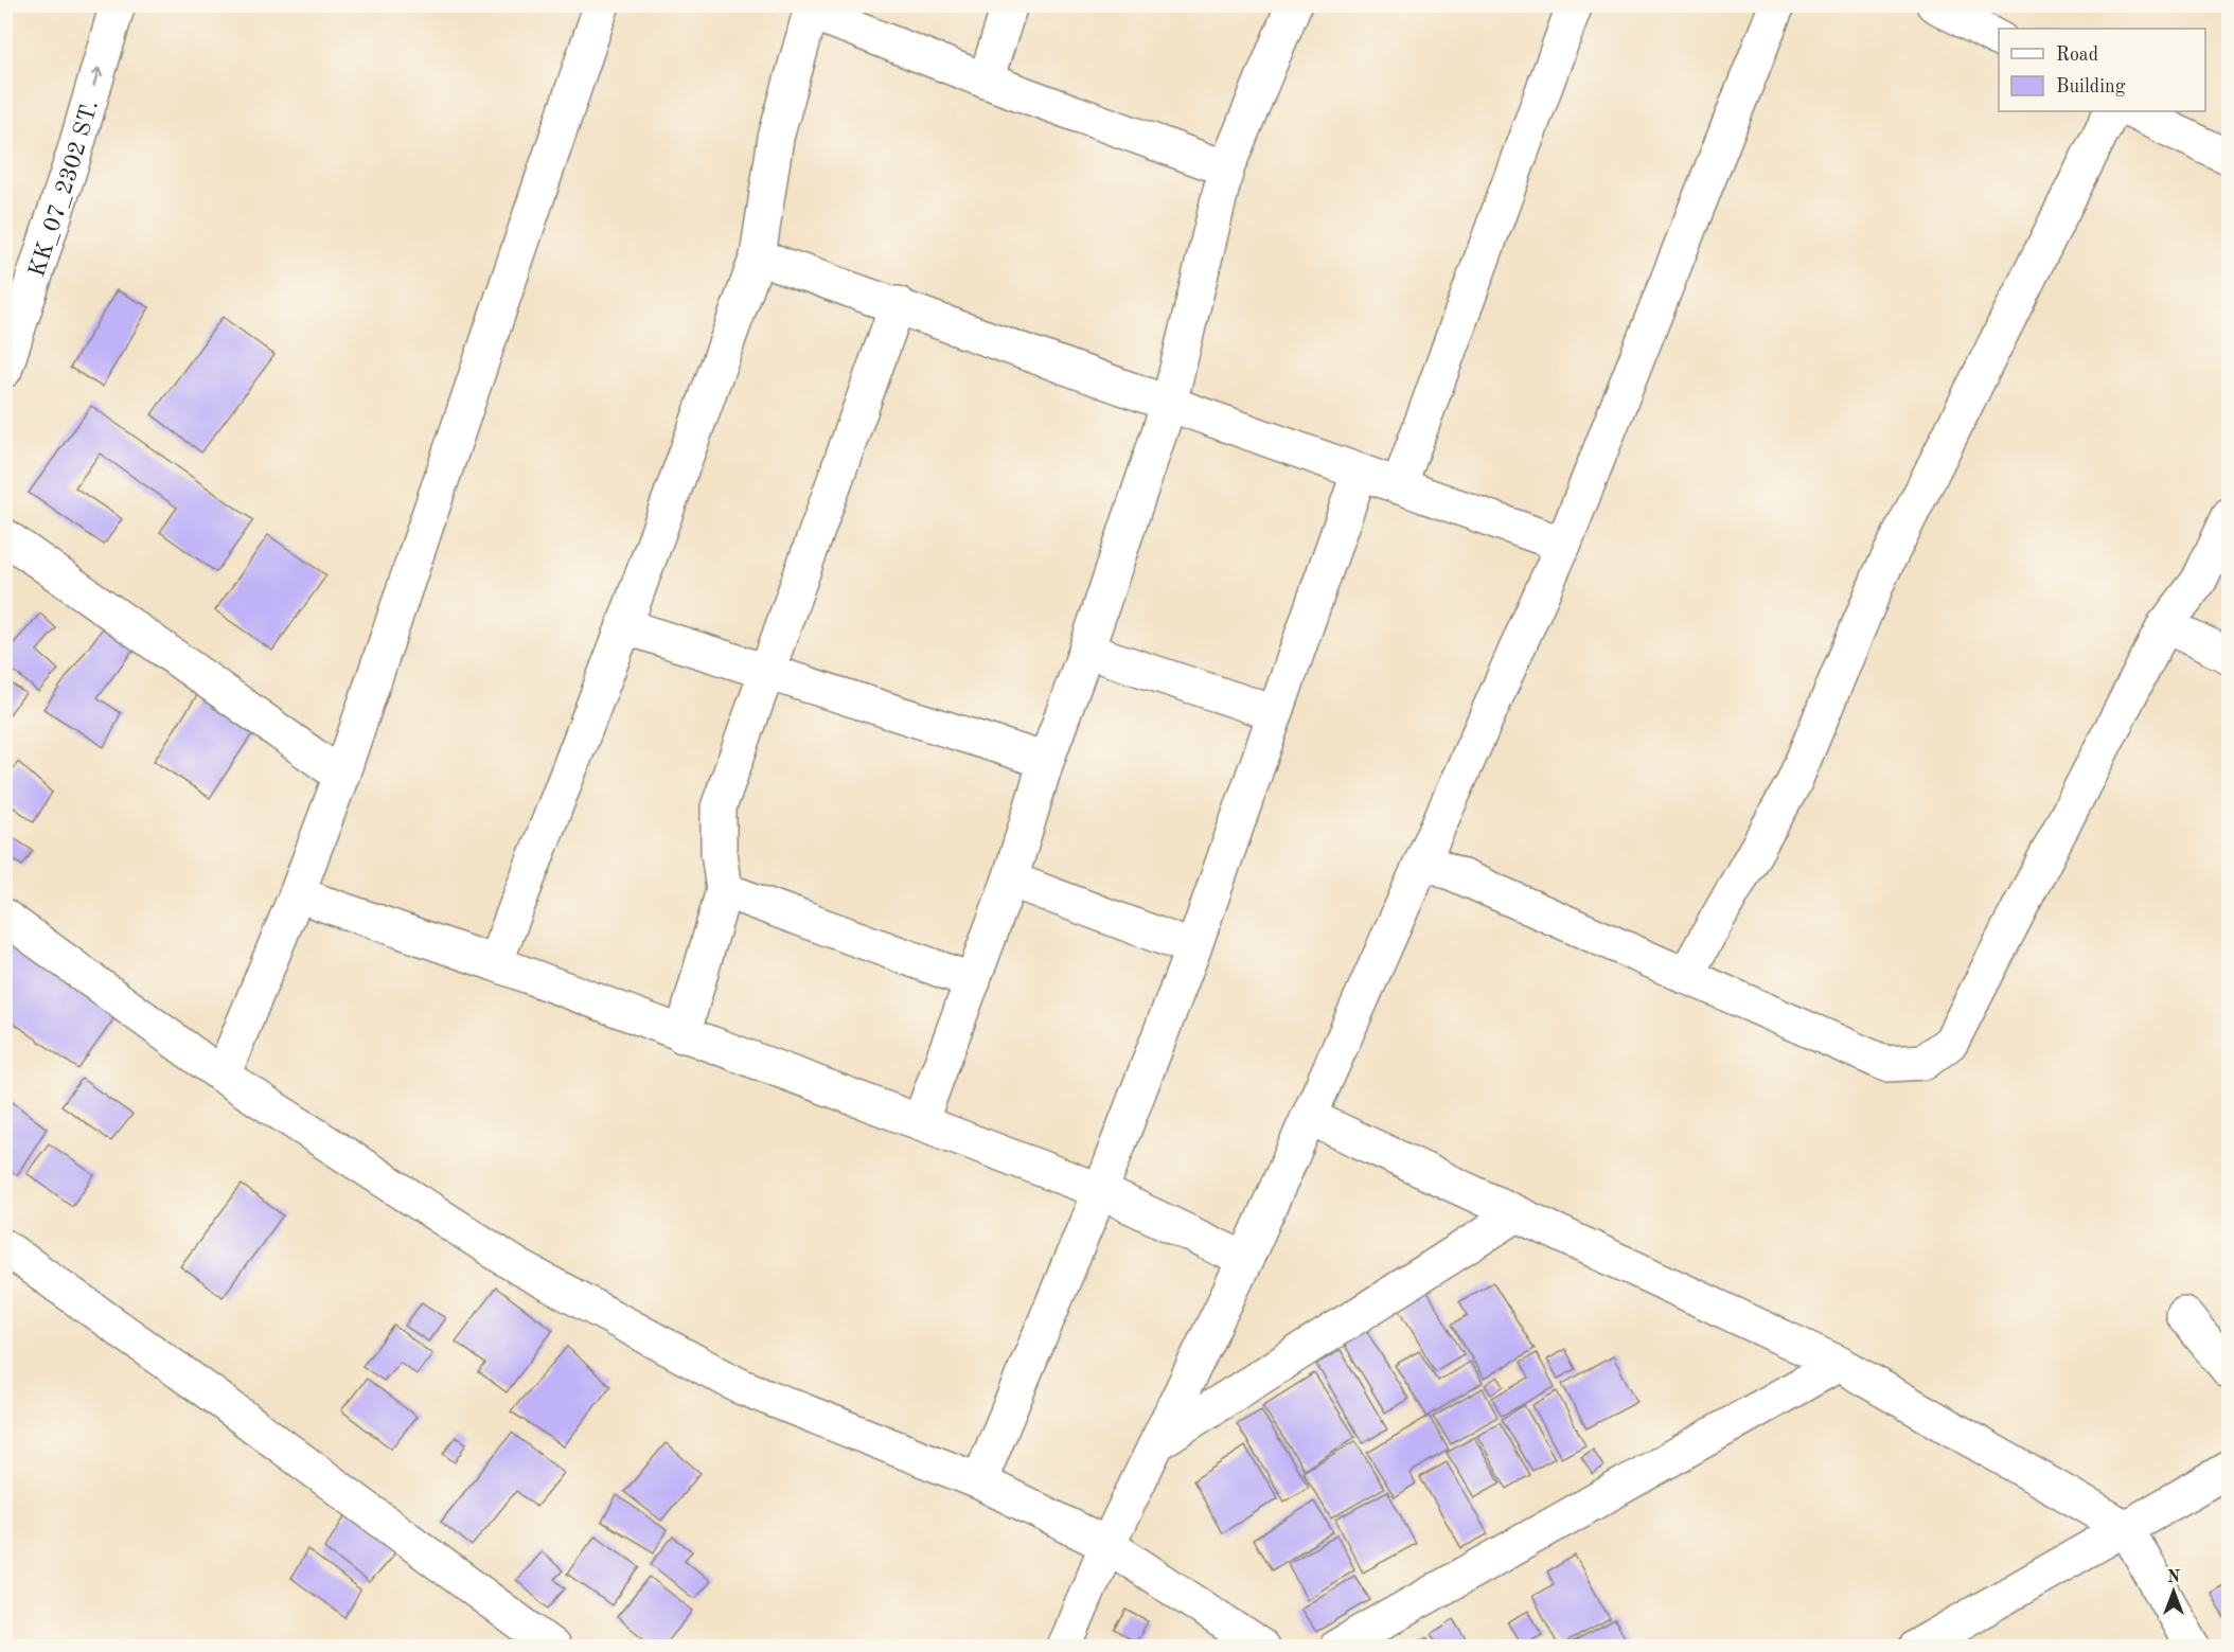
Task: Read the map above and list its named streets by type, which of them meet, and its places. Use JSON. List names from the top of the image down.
{
  "streets": {
    "street": ["KK_07_2302 ST."]
  },
  "one_way": ["KK_07_2302 ST."],
  "legend": ["Road", "Building"],
  "north": "top"
}
